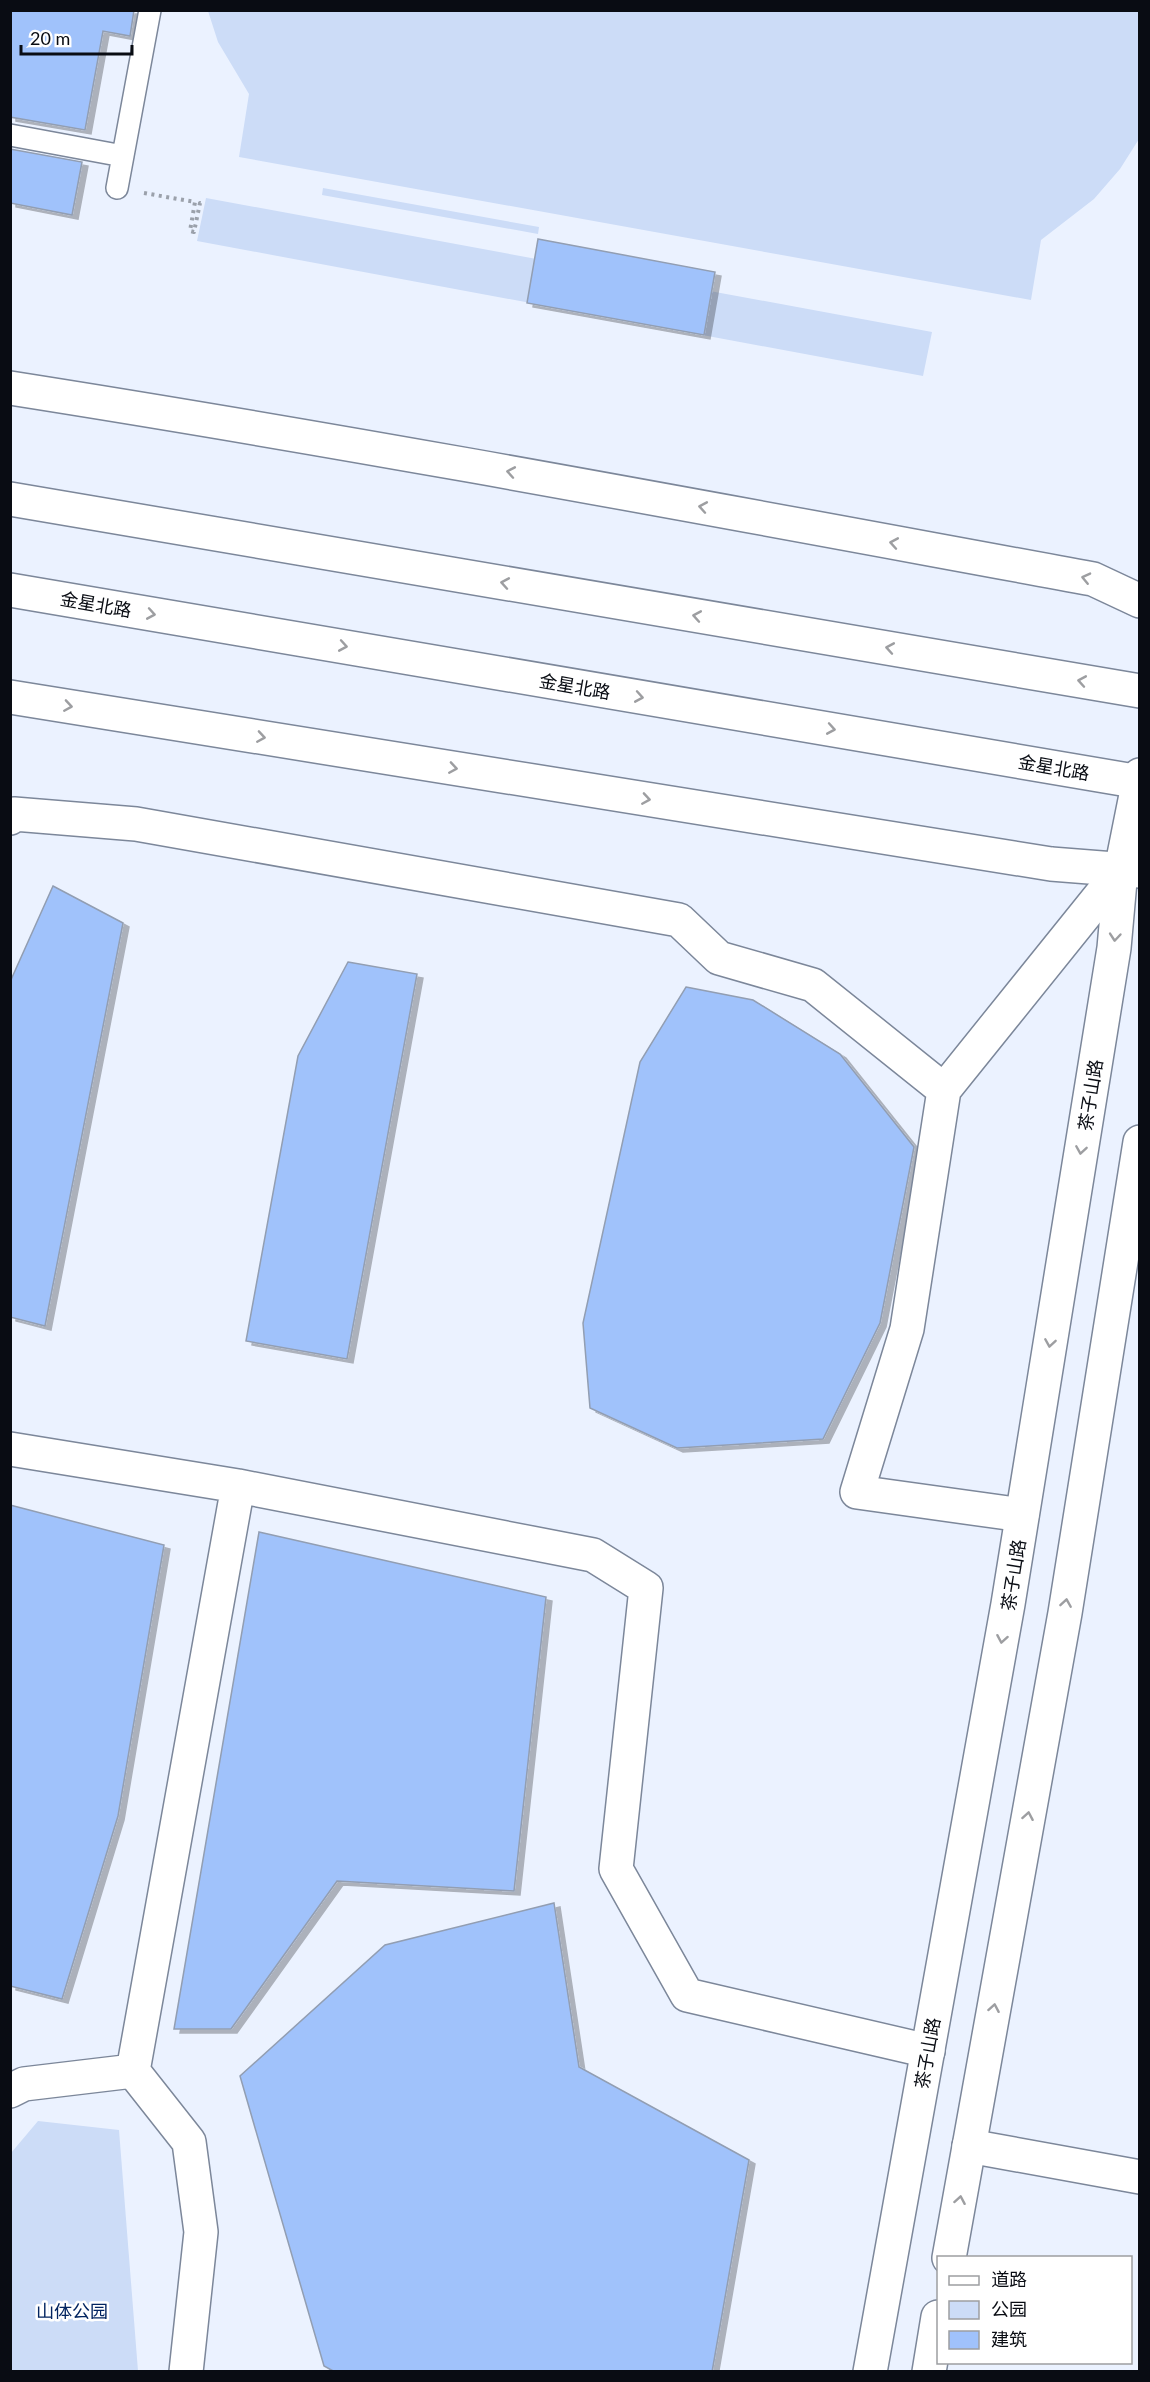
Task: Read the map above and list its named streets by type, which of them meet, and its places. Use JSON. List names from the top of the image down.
{
  "streets": {
    "street": ["金星北路", "茶子山路"]
  },
  "crossings": [
    ["金星北路", "茶子山路"]
  ],
  "parks": ["山体公园"],
  "legend": ["道路", "公园", "建筑"],
  "scale_bar": "20 m"
}
